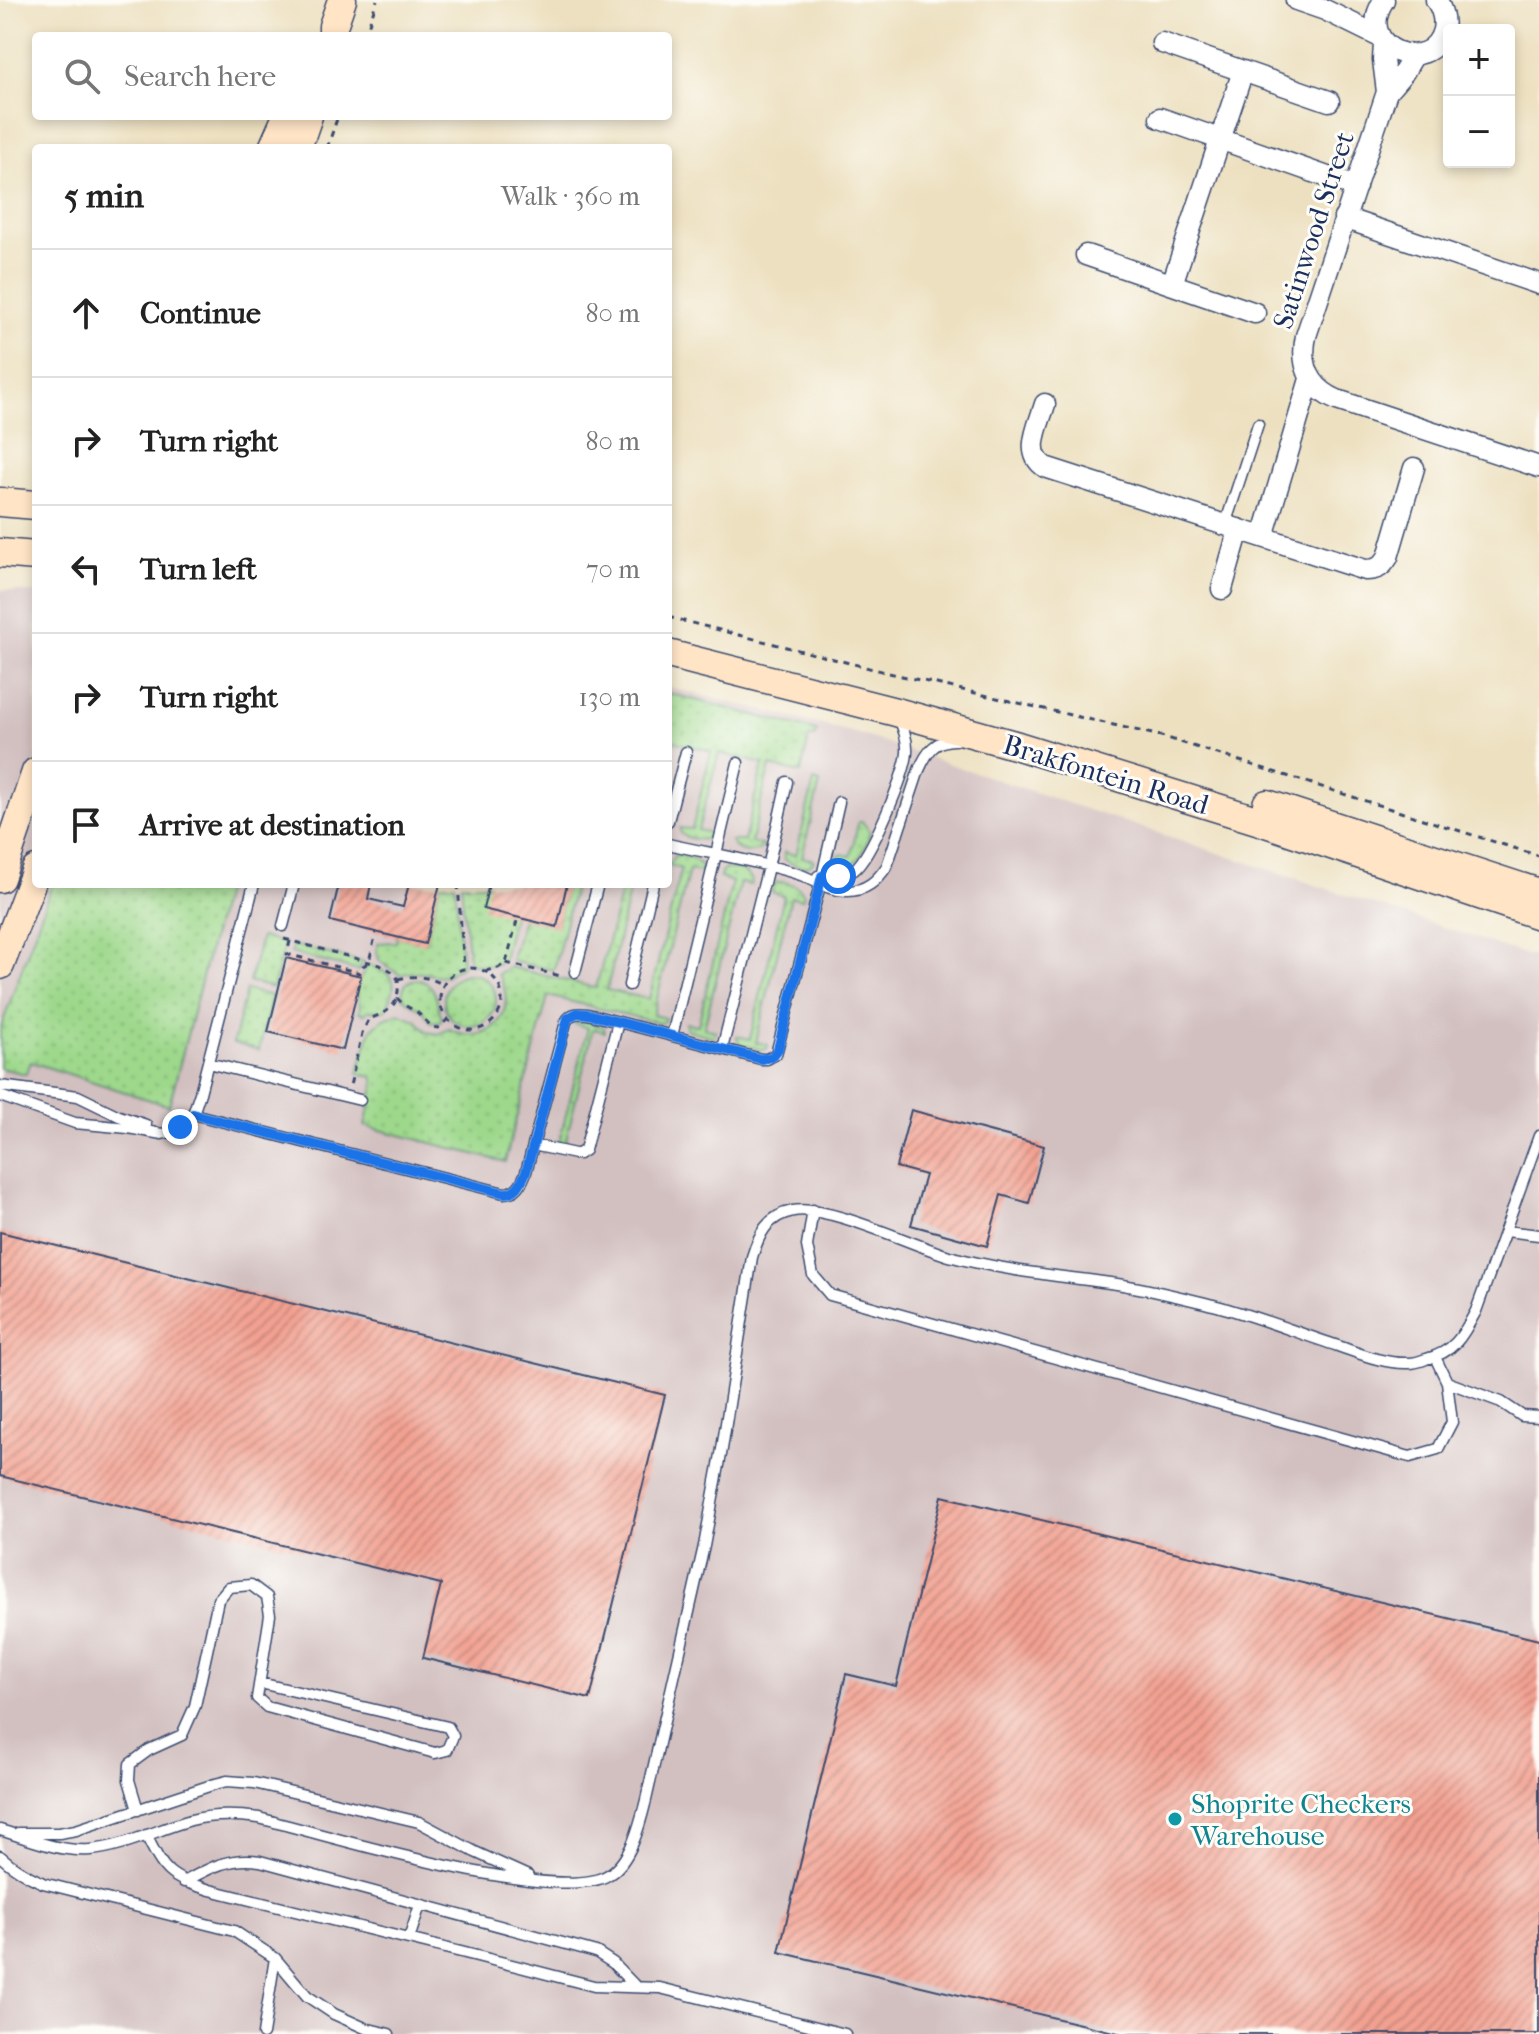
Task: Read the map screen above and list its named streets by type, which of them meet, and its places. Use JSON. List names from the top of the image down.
{
  "streets": {
    "street": ["Satinwood Street", "Brakfontein Road"]
  },
  "places": ["Shoprite Checkers Warehouse"],
  "page": {
    "map_buttons": ["+", "−"],
    "search": "Search here",
    "heading": ["5 min", "Walk · 360 m"],
    "list": [
      ["Continue", "80 m"],
      ["Turn right", "80 m"],
      ["Turn left", "70 m"],
      ["Turn right", "130 m"],
      "Arrive at destination"
    ]
  }
}
